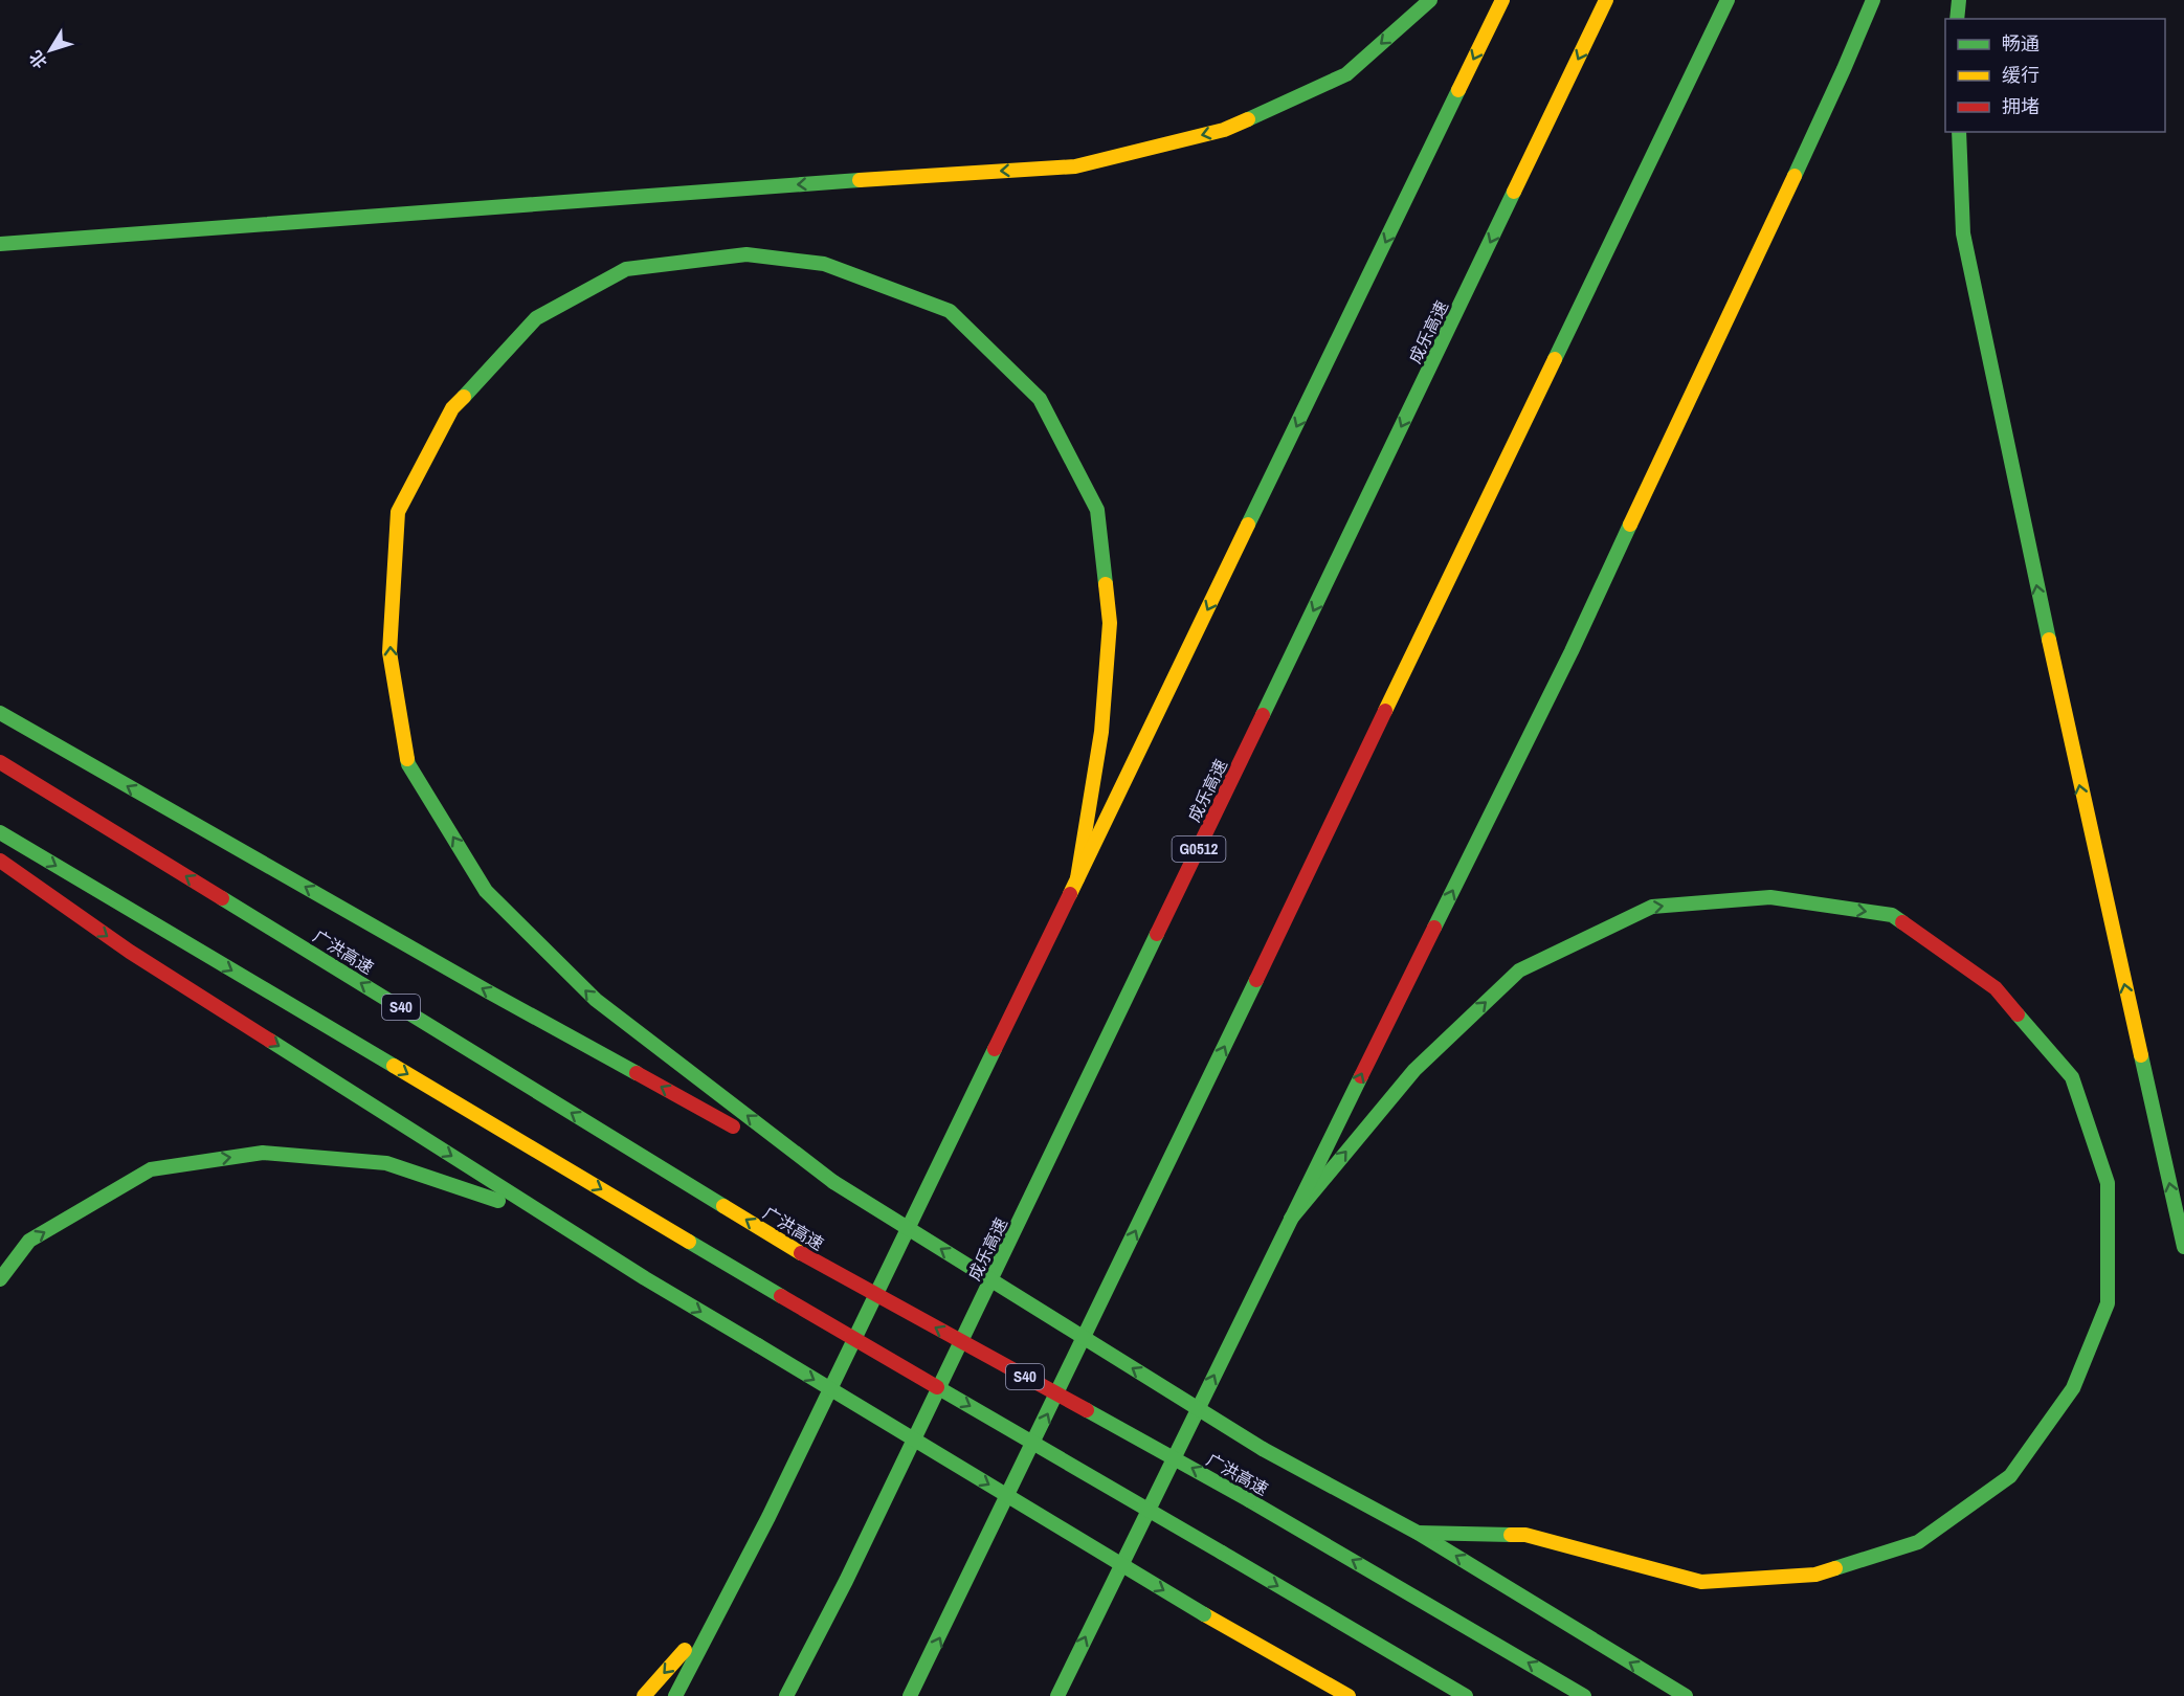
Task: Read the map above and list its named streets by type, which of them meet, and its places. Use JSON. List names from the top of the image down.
{
  "streets": {
    "highway": [
      "成乐高速",
      "G0512",
      "广洪高速",
      "S40"
    ]
  },
  "legend": ["畅通", "缓行", "拥堵"],
  "north": "bottom left"
}
